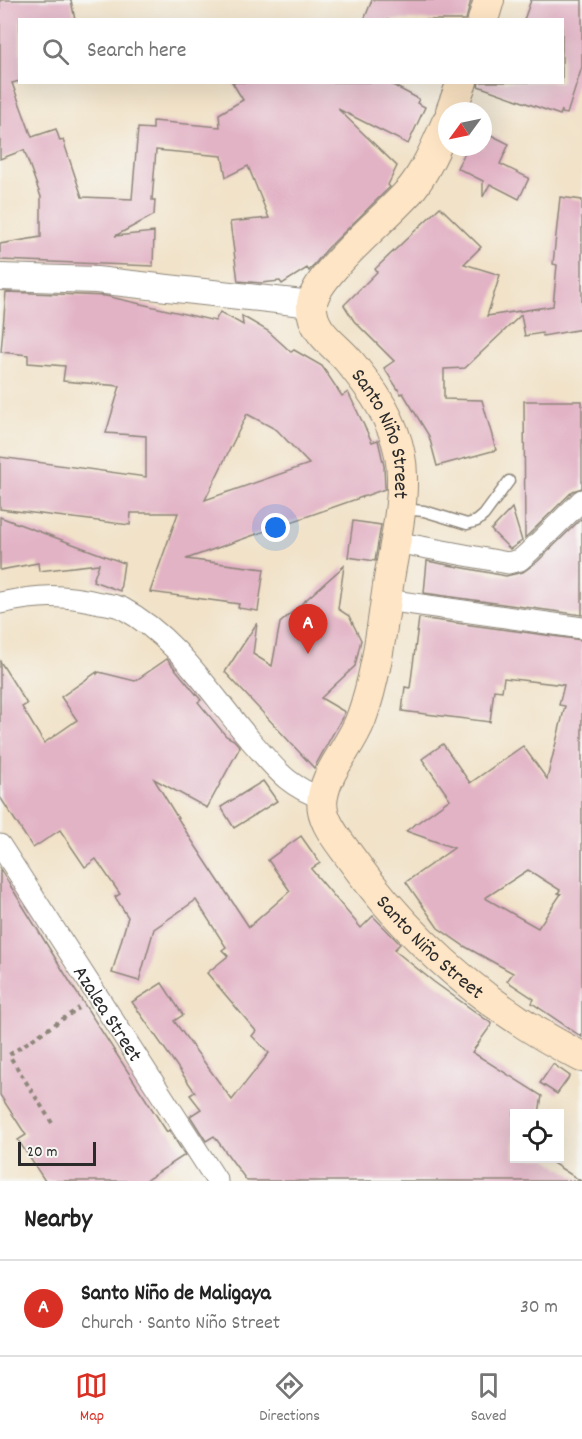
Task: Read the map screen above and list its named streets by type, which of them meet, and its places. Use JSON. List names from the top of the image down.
{
  "streets": {
    "main road": ["Santo Niño Street"],
    "street": ["Azalea Street"]
  },
  "scale_bar": "20 m",
  "north": "bottom left",
  "page": {
    "search": "Search here",
    "pins": "A",
    "scale": "20 m",
    "heading": "Nearby",
    "list": [
      {
        "mark": "A",
        "name": "Santo Niño de Maligaya",
        "note": "Church · Santo Niño Street",
        "value": "30 m"
      }
    ],
    "nav": ["Map", "Directions", "Saved"]
  }
}
